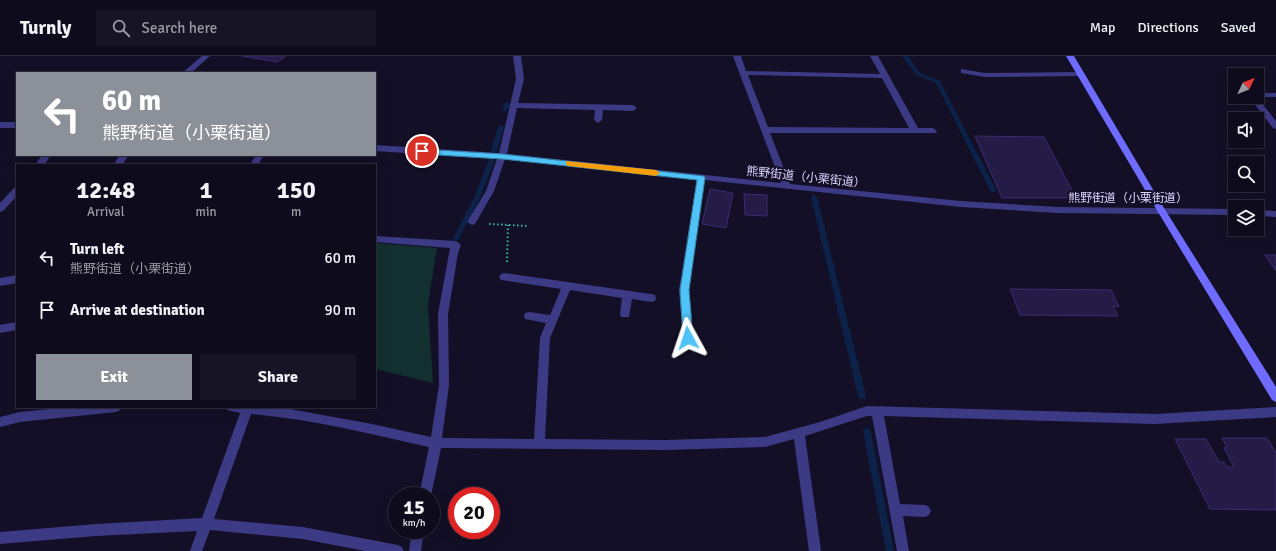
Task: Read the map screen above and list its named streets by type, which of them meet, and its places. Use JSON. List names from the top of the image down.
{
  "streets": {
    "street": ["熊野街道（小栗街道）"]
  },
  "north": "top right",
  "page": {
    "header": "Turnly",
    "search": "Search here",
    "nav": ["Map", "Directions", "Saved"],
    "turn": ["60 m", "熊野街道（小栗街道）"],
    "eta": [
      "12:48",
      "Arrival",
      "1",
      "min",
      "150",
      "m"
    ],
    "list": [
      {
        "name": "Turn left",
        "note": "熊野街道（小栗街道）",
        "value": "60 m"
      },
      {
        "name": "Arrive at destination",
        "value": "90 m"
      }
    ],
    "buttons": ["Exit", "Share"],
    "speed": "15 km/h",
    "limit": "20"
  }
}
